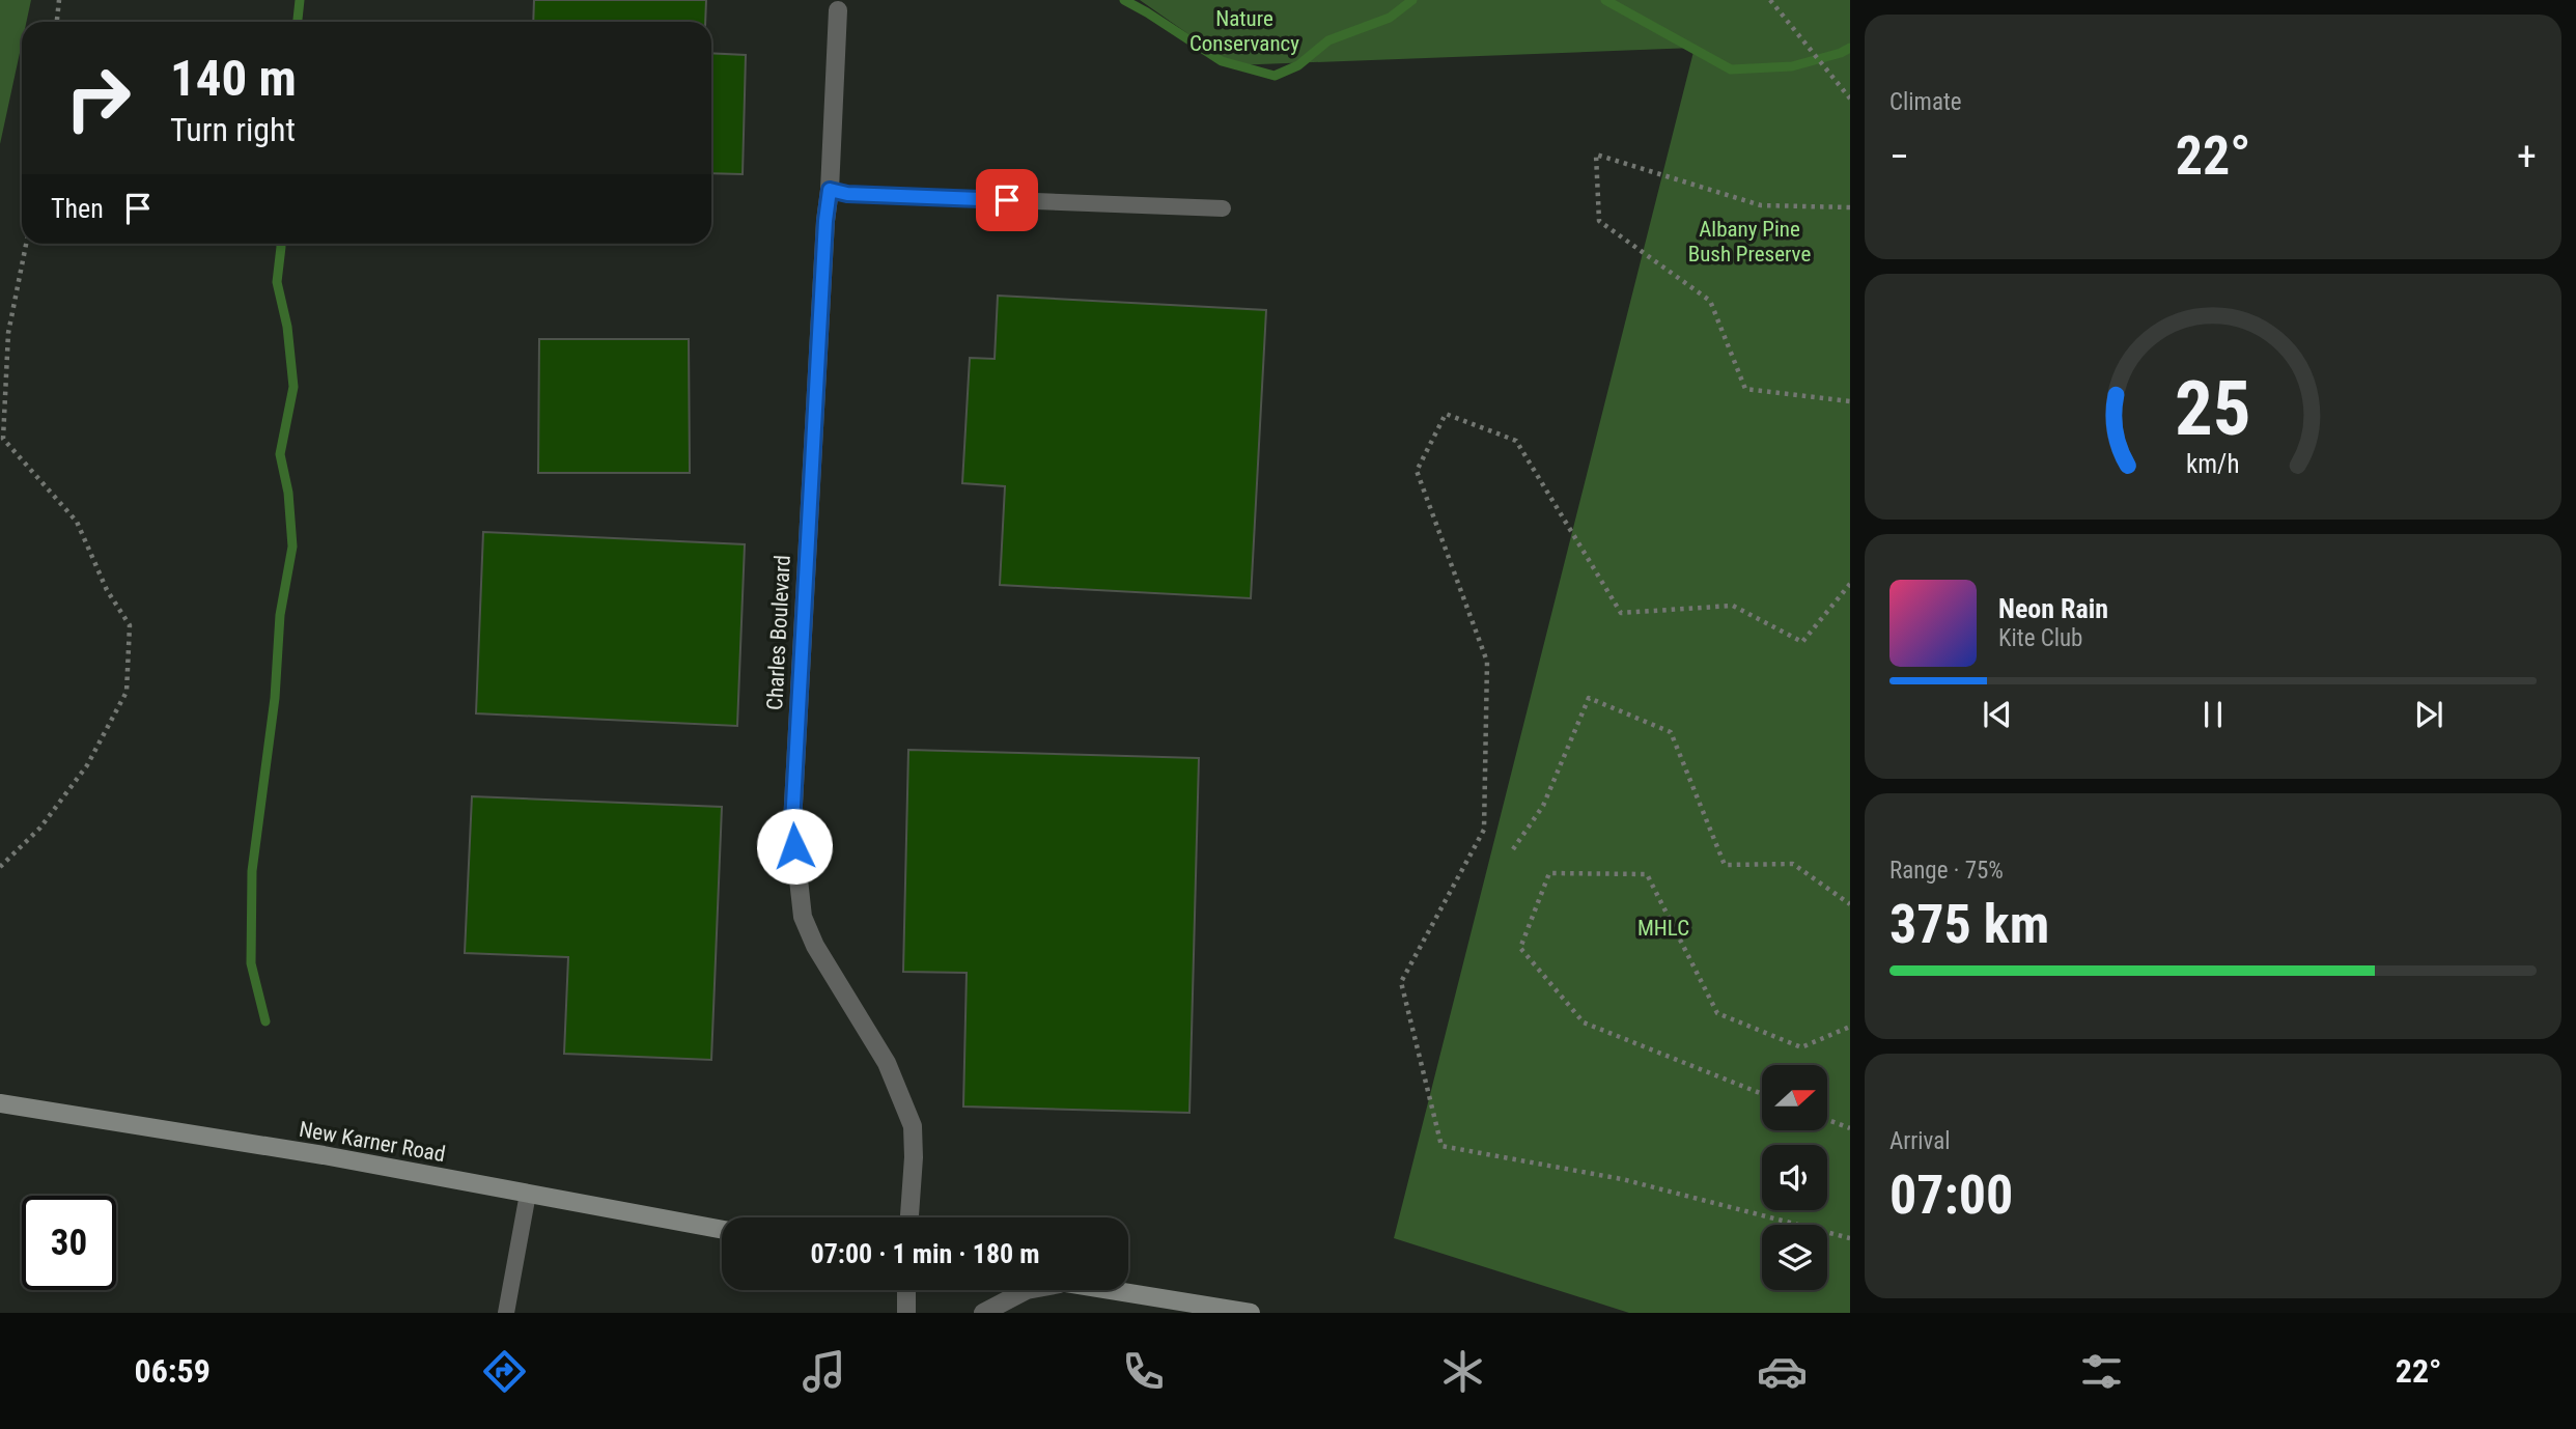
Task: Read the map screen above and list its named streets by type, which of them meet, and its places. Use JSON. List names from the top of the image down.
{
  "streets": {
    "main road": ["New Karner Road"],
    "street": ["Charles Boulevard"]
  },
  "parks": ["Nature Conservancy", "Albany Pine Bush Preserve", "MHLC"],
  "north": "right",
  "page": {
    "tile": [
      "Climate",
      ["Range · 75%", "375 km"],
      ["Arrival", "07:00"]
    ],
    "turn": ["140 m", "Turn right"],
    "heat": ["−", "22°", "+"],
    "then": "Then",
    "song": ["Neon Rain", "Kite Club"],
    "limit": "30",
    "trip": "07:00 · 1 min · 180 m",
    "tabs": ["06:59", "22°"],
    "gauge": ["25", "km/h"]
  }
}
